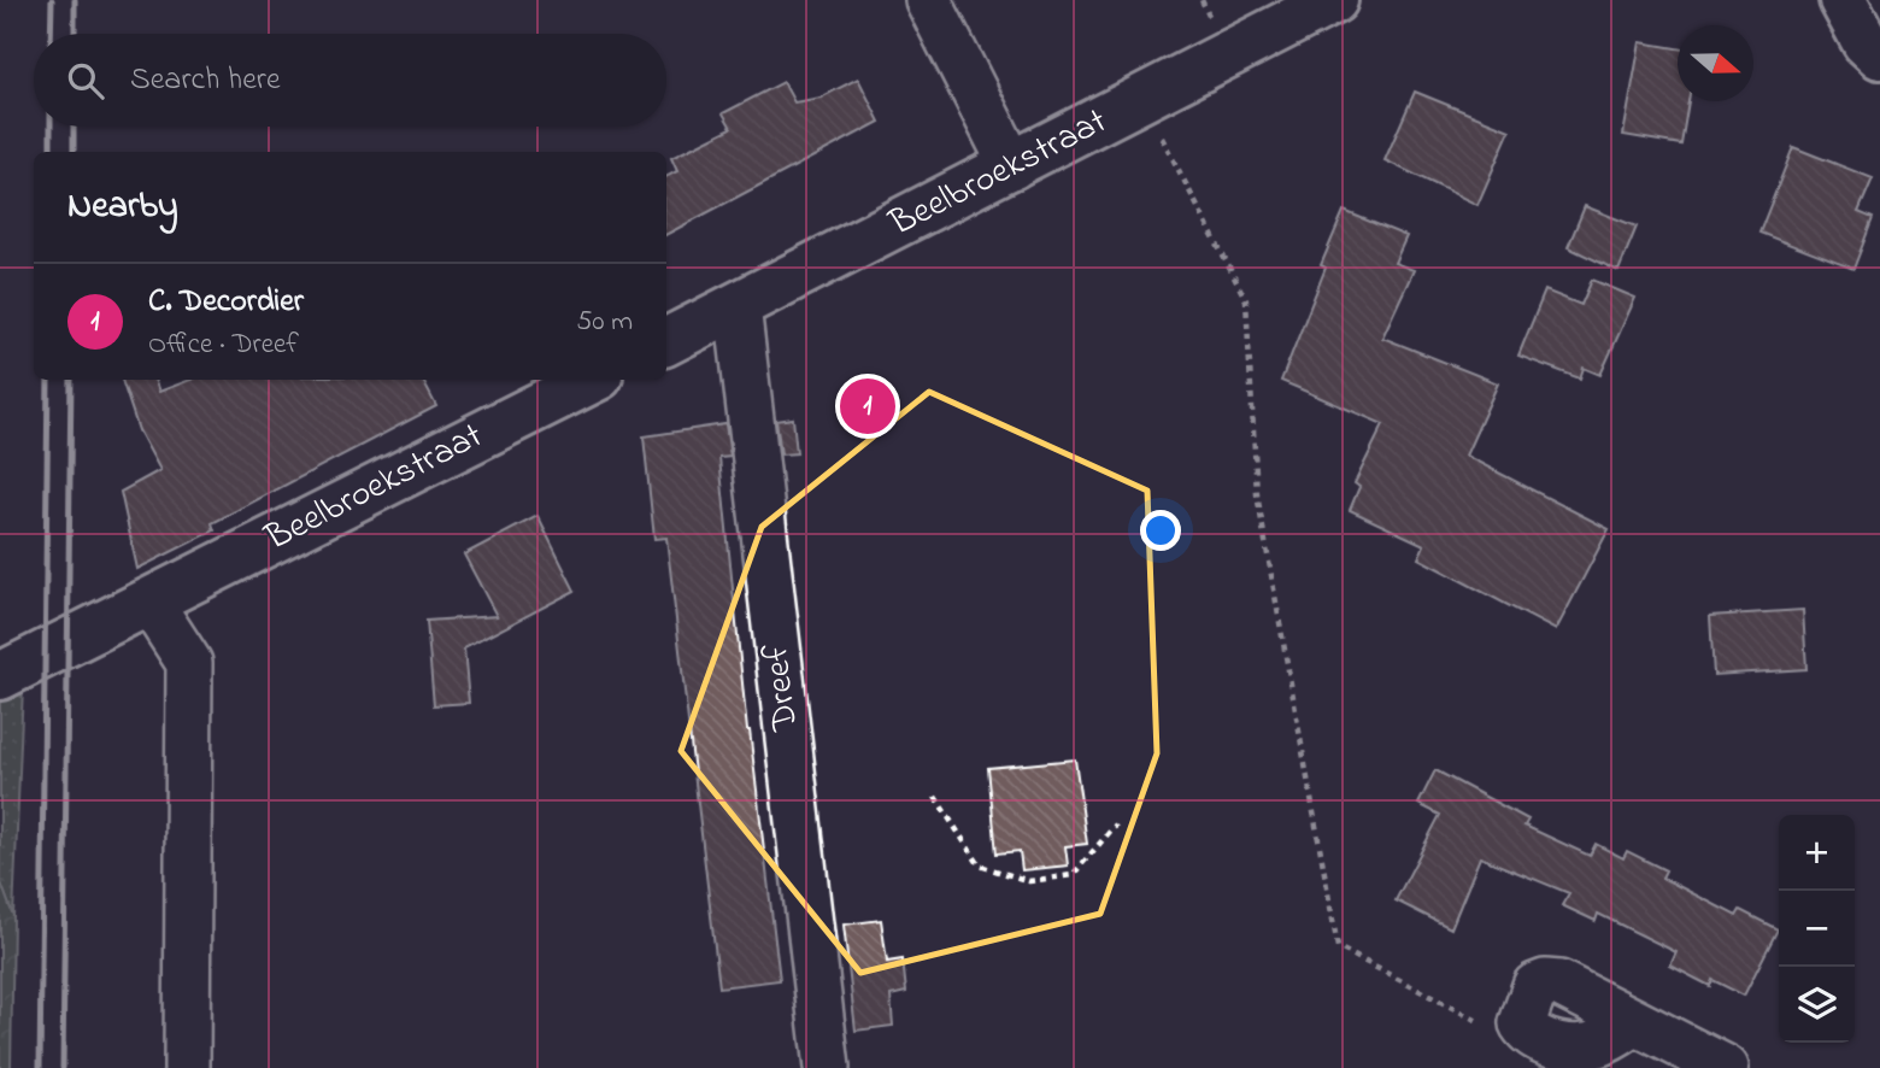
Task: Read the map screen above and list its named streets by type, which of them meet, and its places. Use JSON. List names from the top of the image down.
{
  "streets": {
    "street": ["Beelbroekstraat", "Dreef"]
  },
  "crossings": [
    ["Beelbroekstraat", "Dreef"]
  ],
  "north": "right",
  "page": {
    "search": "Search here",
    "heading": "Nearby",
    "list": [
      {
        "mark": "1",
        "name": "C. Decordier",
        "note": "Office · Dreef",
        "value": "50 m"
      }
    ],
    "pins": "1",
    "map_buttons": ["+", "−"]
  }
}
